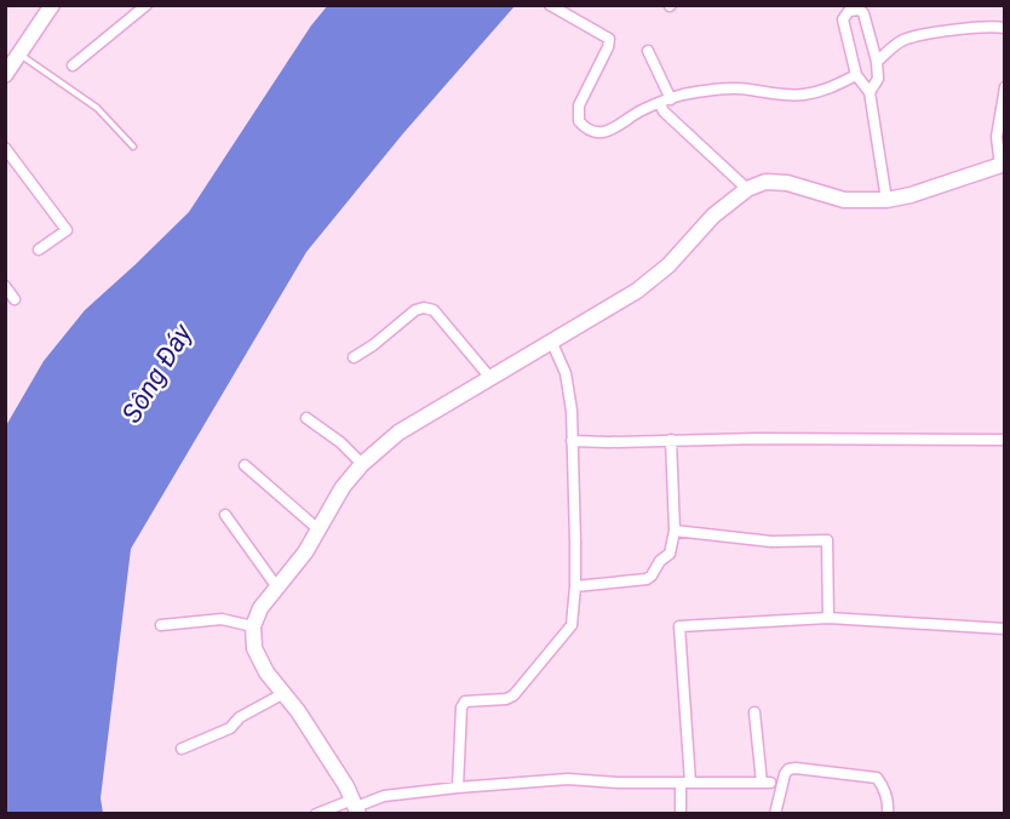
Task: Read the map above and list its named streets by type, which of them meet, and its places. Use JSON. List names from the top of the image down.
{
  "water": ["Sông Đáy"]
}
